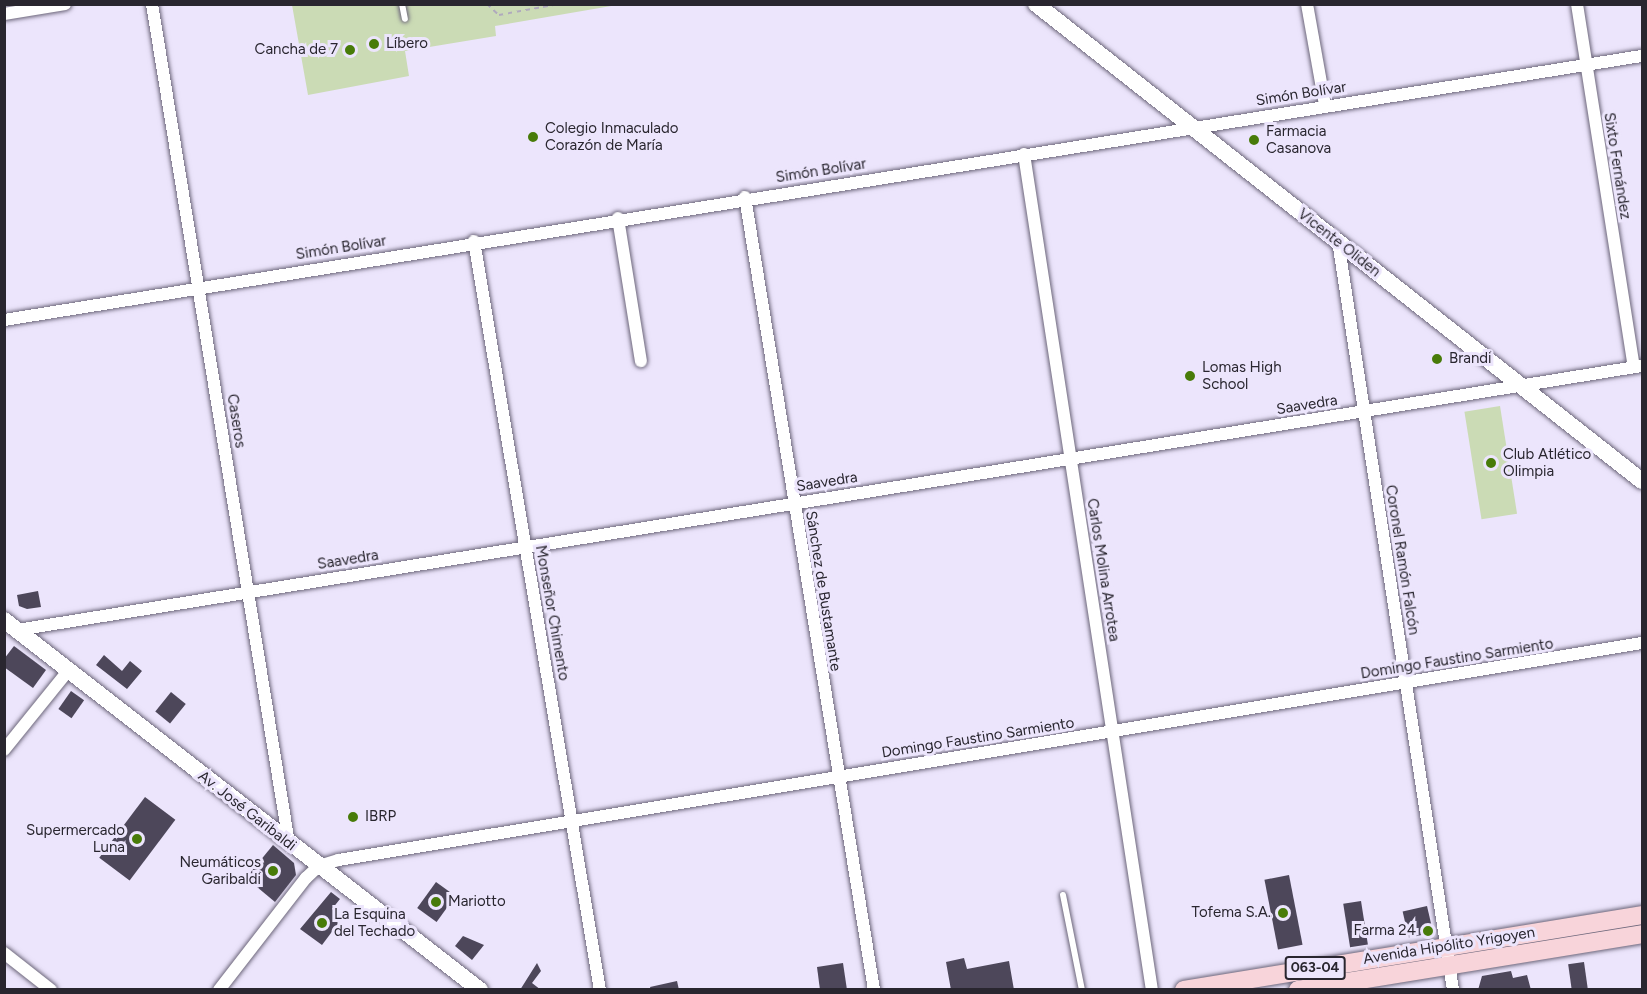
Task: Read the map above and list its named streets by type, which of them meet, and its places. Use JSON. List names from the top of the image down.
{
  "streets": {
    "main road": ["Avenida Hipólito Yrigoyen", "063-04"],
    "street": [
      "Simón Bolívar",
      "Sixto Fernández",
      "Vicente Oliden",
      "Saavedra",
      "Caseros",
      "Coronel Ramón Falcón",
      "Carlos Molina Arrotea",
      "Sánchez de Bustamante",
      "Monseñor Chimento",
      "Domingo Faustino Sarmiento",
      "Av. José Garibaldi"
    ]
  },
  "crossings": [
    ["Simón Bolívar", "Sixto Fernández"],
    ["Simón Bolívar", "Vicente Oliden"],
    ["Simón Bolívar", "Caseros"],
    ["Simón Bolívar", "Carlos Molina Arrotea"],
    ["Simón Bolívar", "Sánchez de Bustamante"],
    ["Simón Bolívar", "Monseñor Chimento"],
    ["Sixto Fernández", "Saavedra"],
    ["Vicente Oliden", "Saavedra"],
    ["Vicente Oliden", "Coronel Ramón Falcón"],
    ["Saavedra", "Caseros"],
    ["Saavedra", "Coronel Ramón Falcón"],
    ["Saavedra", "Carlos Molina Arrotea"],
    ["Saavedra", "Sánchez de Bustamante"],
    ["Saavedra", "Monseñor Chimento"],
    ["Saavedra", "Av. José Garibaldi"],
    ["Caseros", "Av. José Garibaldi"],
    ["Coronel Ramón Falcón", "Domingo Faustino Sarmiento"],
    ["Coronel Ramón Falcón", "Avenida Hipólito Yrigoyen"],
    ["Carlos Molina Arrotea", "Domingo Faustino Sarmiento"],
    ["Sánchez de Bustamante", "Domingo Faustino Sarmiento"],
    ["Monseñor Chimento", "Domingo Faustino Sarmiento"],
    ["Domingo Faustino Sarmiento", "Av. José Garibaldi"]
  ],
  "places": [
    "Líbero",
    "Cancha de 7",
    "Colegio Inmaculado Corazón de María",
    "Farmacia Casanova",
    "Brandi",
    "Lomas High School",
    "Club Atlético Olimpia",
    "IBRP",
    "Supermercado Luna",
    "Neumáticos Garibaldi",
    "Mariotto",
    "Tofema S.A.",
    "La Esquina del Techado",
    "Farma 24"
  ]
}
